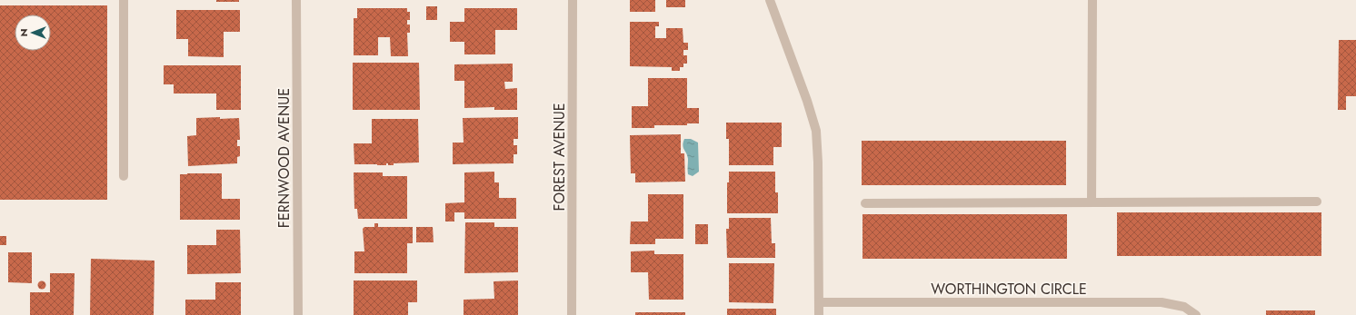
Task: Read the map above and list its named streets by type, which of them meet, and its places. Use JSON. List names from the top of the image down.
{
  "streets": {
    "street": ["FOREST AVENUE", "FERNWOOD AVENUE", "WORTHINGTON CIRCLE"]
  },
  "north": "left"
}
